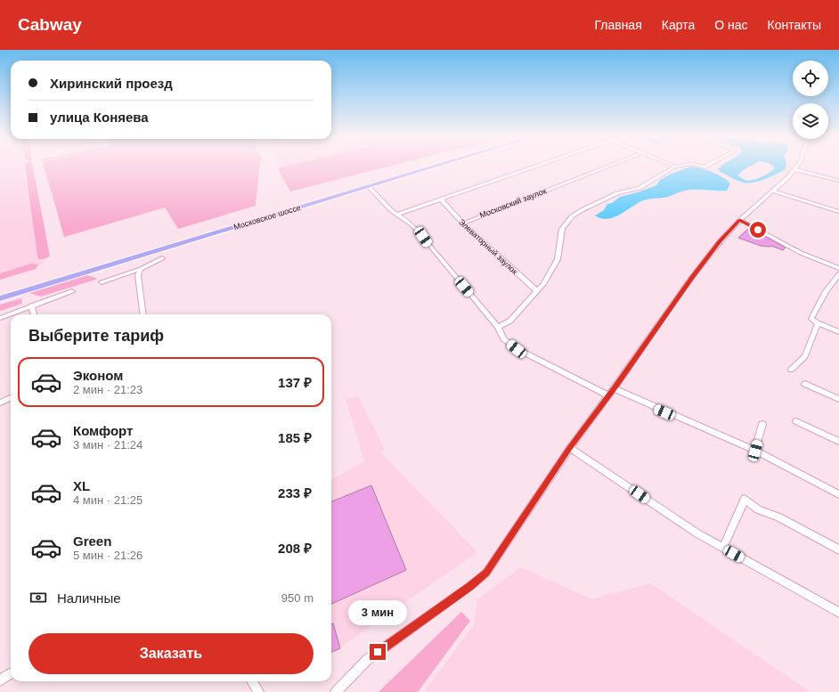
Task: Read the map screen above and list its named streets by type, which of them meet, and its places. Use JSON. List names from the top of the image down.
{
  "streets": {
    "highway": ["Московское шоссе"],
    "street": ["Московский заулок", "Элеваторный заулок"]
  },
  "crossings": [
    ["Московский заулок", "Элеваторный заулок"]
  ],
  "page": {
    "header": "Cabway",
    "nav": [
      "Главная",
      "Карта",
      "О нас",
      "Контакты"
    ],
    "banner": ["Хиринский проезд", "улица Коняева"],
    "heading": "Выберите тариф",
    "list": [
      {
        "name": "Эконом",
        "note": "2 мин · 21:23",
        "value": "137 ₽"
      },
      {
        "name": "Комфорт",
        "note": "3 мин · 21:24",
        "value": "185 ₽"
      },
      {
        "name": "XL",
        "note": "4 мин · 21:25",
        "value": "233 ₽"
      },
      {
        "name": "Green",
        "note": "5 мин · 21:26",
        "value": "208 ₽"
      }
    ],
    "pay": ["Наличные", "950 m"],
    "bubble": "3 мин",
    "buttons": "Заказать"
  }
}
